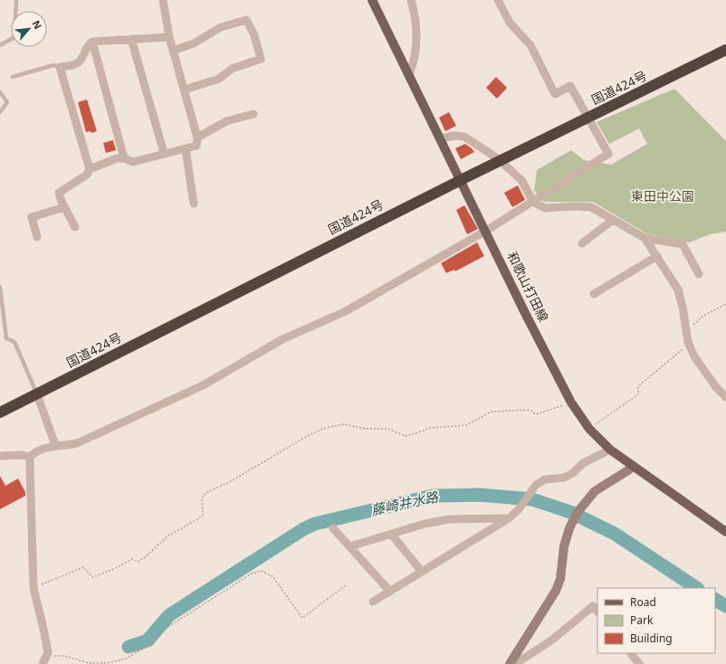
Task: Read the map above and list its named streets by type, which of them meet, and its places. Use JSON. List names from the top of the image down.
{
  "streets": {
    "highway": ["国道424号"],
    "main road": ["和歌山打田線"]
  },
  "crossings": [
    ["国道424号", "和歌山打田線"]
  ],
  "water": ["藤崎井水路"],
  "parks": ["東田中公園"],
  "legend": ["Road", "Park", "Building"],
  "north": "top right"
}
